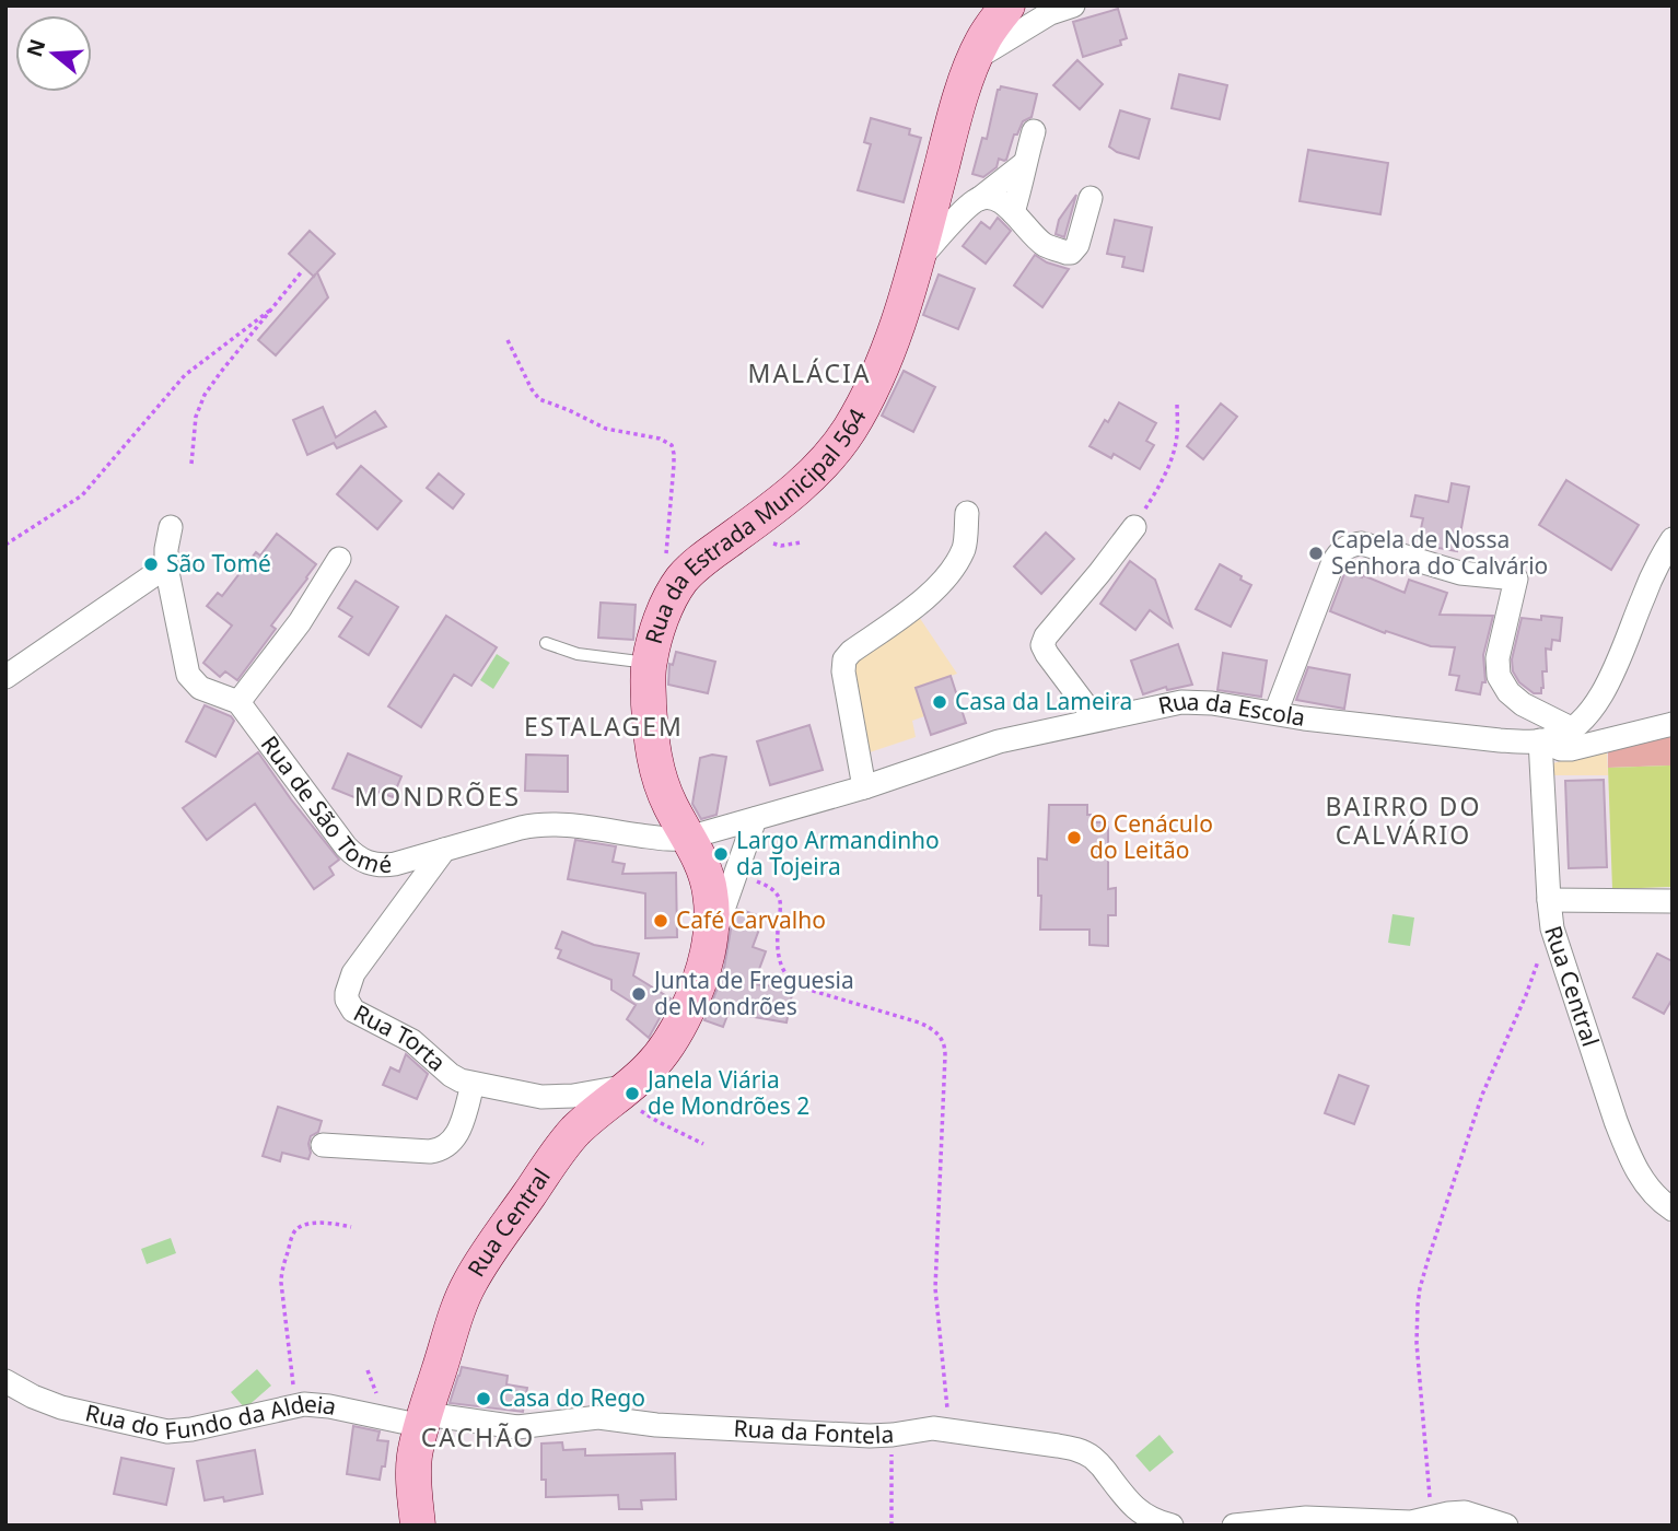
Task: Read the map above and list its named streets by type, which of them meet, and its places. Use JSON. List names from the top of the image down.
{
  "streets": {
    "main road": ["Rua da Estrada Municipal 564", "Rua Central"],
    "street": [
      "Rua da Escola",
      "Rua de São Tomé",
      "Rua Torta",
      "Rua do Fundo da Aldeia",
      "Rua da Fontela"
    ]
  },
  "crossings": [
    ["Rua da Estrada Municipal 564", "Rua de São Tomé"],
    ["Rua da Escola", "Rua Central"],
    ["Rua de São Tomé", "Rua Torta"],
    ["Rua Central", "Rua Torta"],
    ["Rua Central", "Rua do Fundo da Aldeia"],
    ["Rua Central", "Rua da Fontela"],
    ["Rua do Fundo da Aldeia", "Rua da Fontela"]
  ],
  "districts": [
    "MALÁCIA",
    "ESTALAGEM",
    "MONDRÕES",
    "BAIRRO DO CALVÁRIO",
    "CACHÃO"
  ],
  "places": [
    "Capela de Nossa Senhora do Calvário",
    "São Tomé",
    "Casa da Lameira",
    "O Cenáculo do Leitão",
    "Largo Armandinho da Tojeira",
    "Café Carvalho",
    "Junta de Freguesia de Mondrões",
    "Janela Viária de Mondrões 2",
    "Casa do Rego"
  ],
  "north": "left"
}
